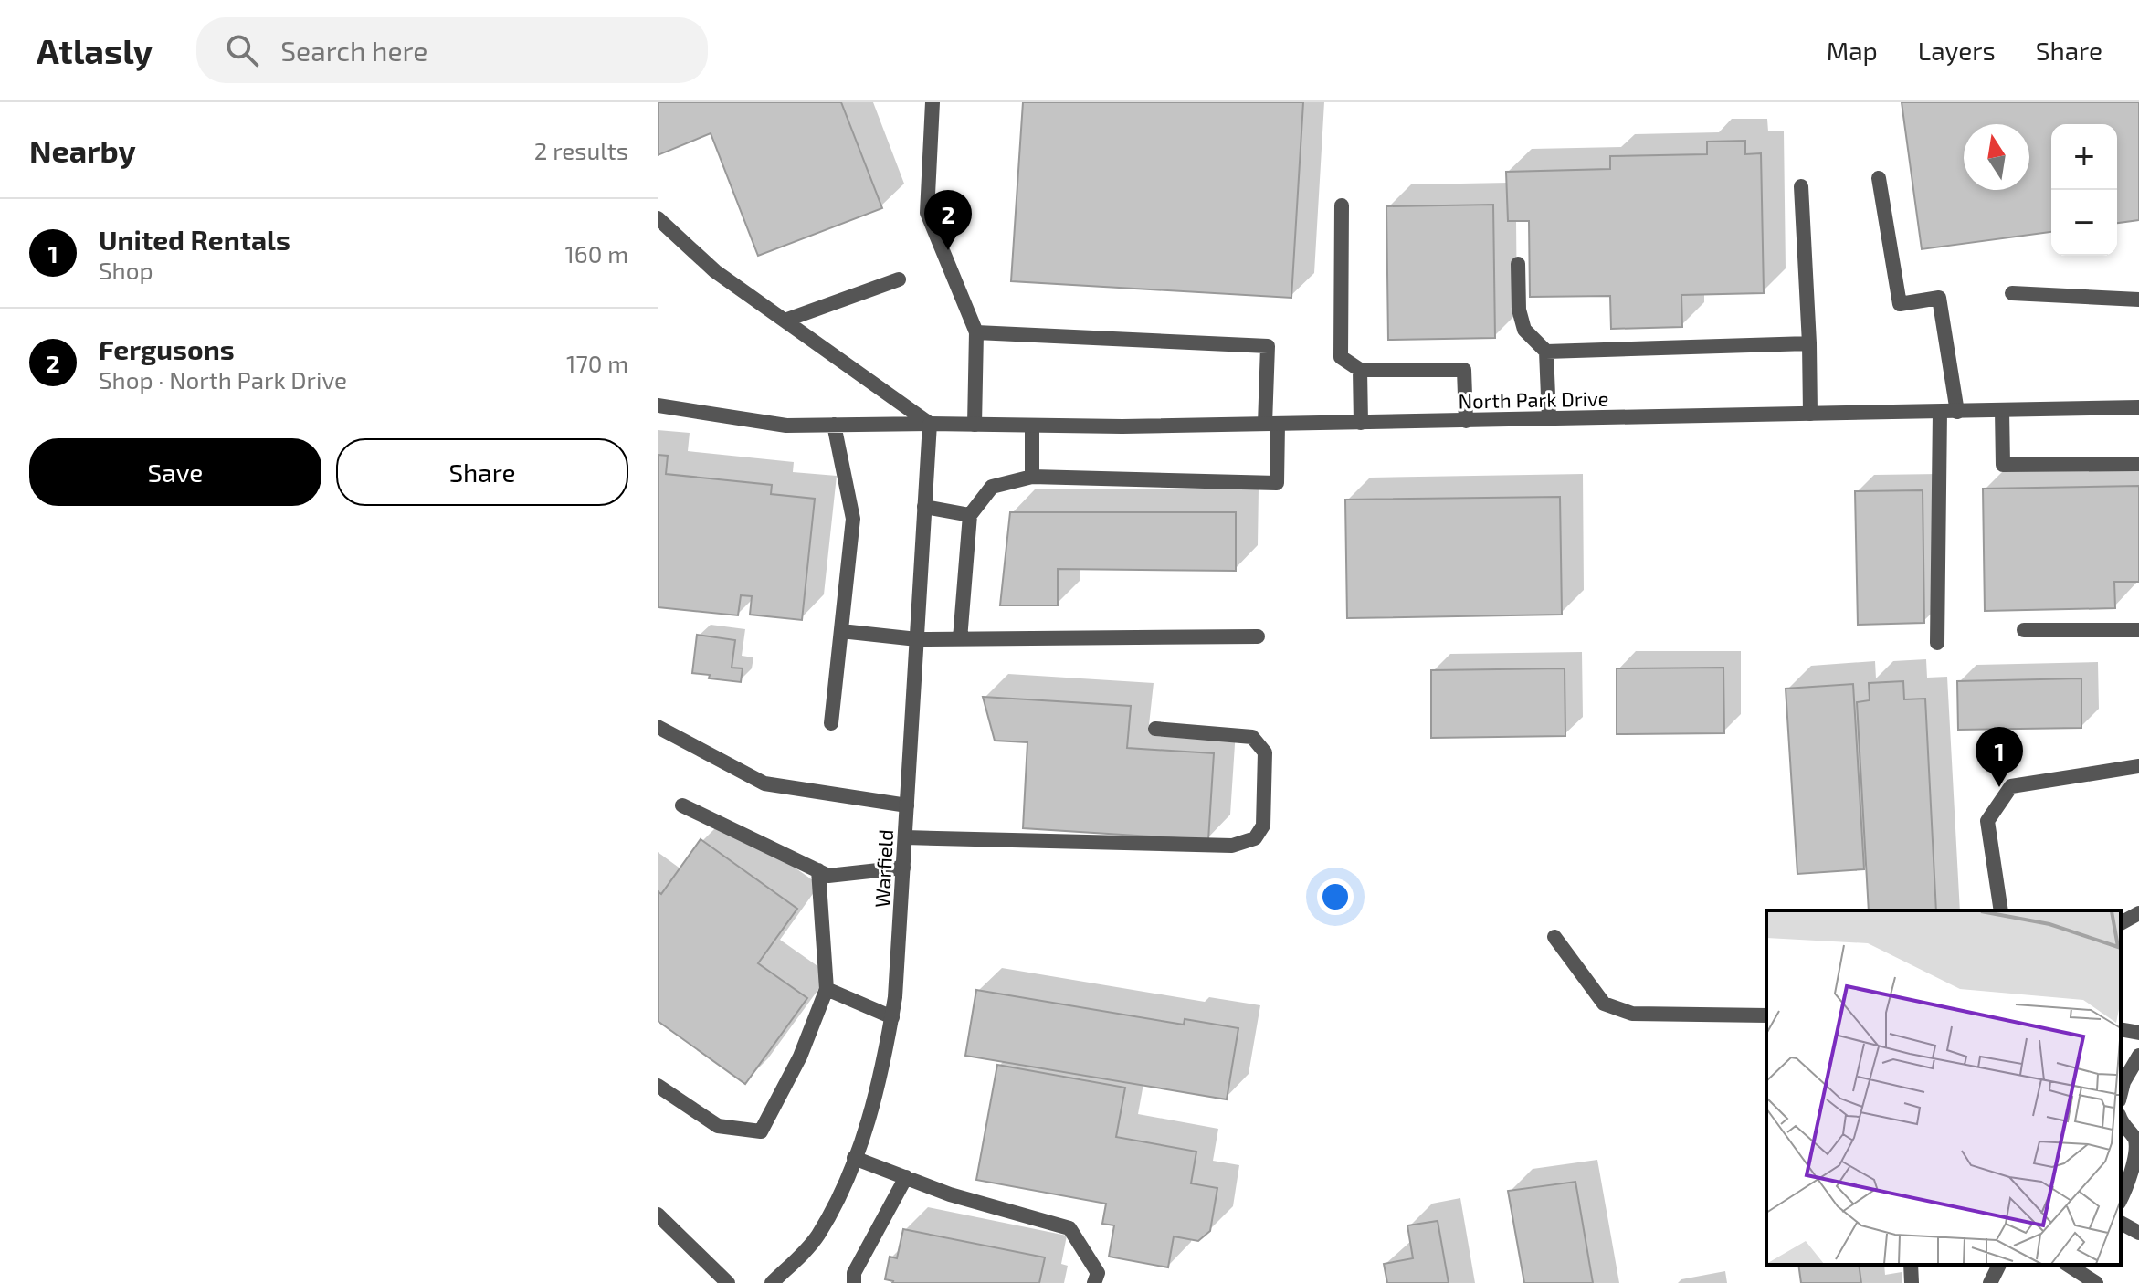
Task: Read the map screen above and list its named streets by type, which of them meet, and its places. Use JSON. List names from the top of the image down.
{
  "streets": {
    "street": ["North Park Drive", "Warfield"]
  },
  "crossings": [
    ["North Park Drive", "Warfield"]
  ],
  "north": "top",
  "page": {
    "header": "Atlasly",
    "search": "Search here",
    "nav": ["Map", "Layers", "Share"],
    "heading": ["Nearby", "2 results"],
    "map_buttons": ["+", "−"],
    "pins": ["2", "1"],
    "list": [
      {
        "mark": "1",
        "name": "United Rentals",
        "note": "Shop",
        "value": "160 m"
      },
      {
        "mark": "2",
        "name": "Fergusons",
        "note": "Shop · North Park Drive",
        "value": "170 m"
      }
    ],
    "buttons": ["Save", "Share"]
  }
}
